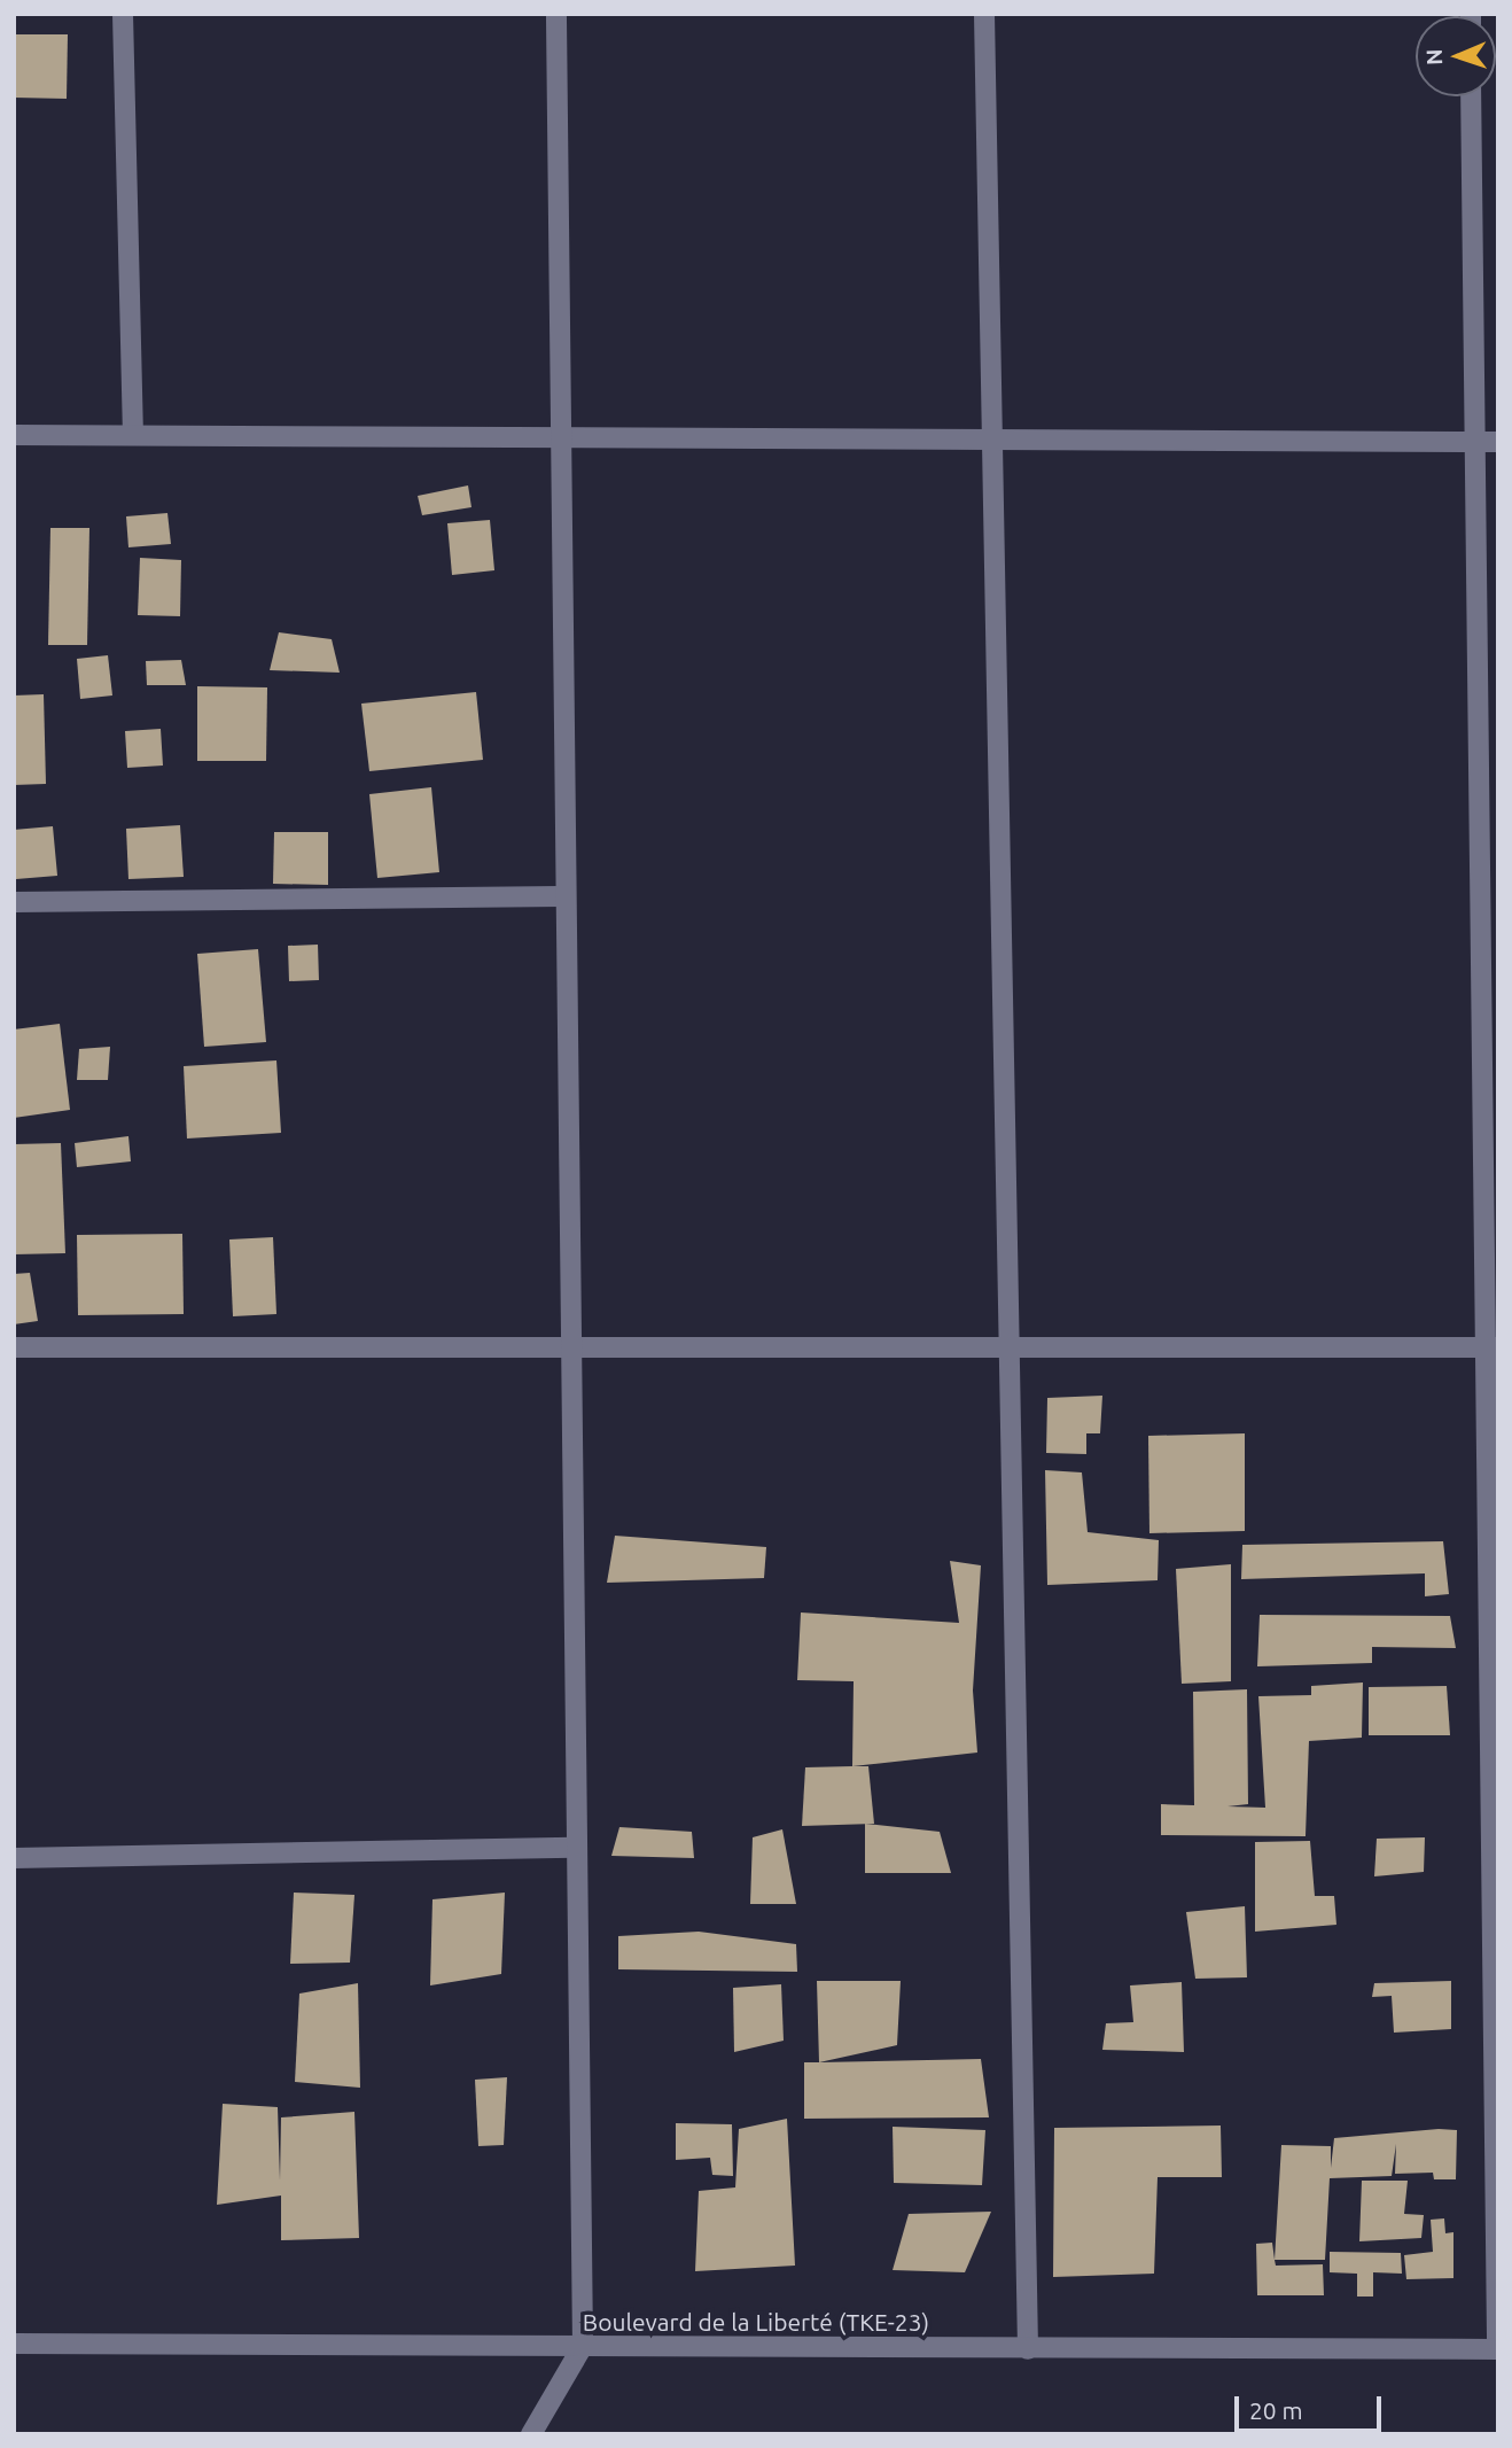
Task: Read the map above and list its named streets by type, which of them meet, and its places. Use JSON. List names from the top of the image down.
{
  "streets": {
    "street": ["Boulevard de la Liberté (TKE-23)"]
  },
  "scale_bar": "20 m",
  "north": "left"
}
